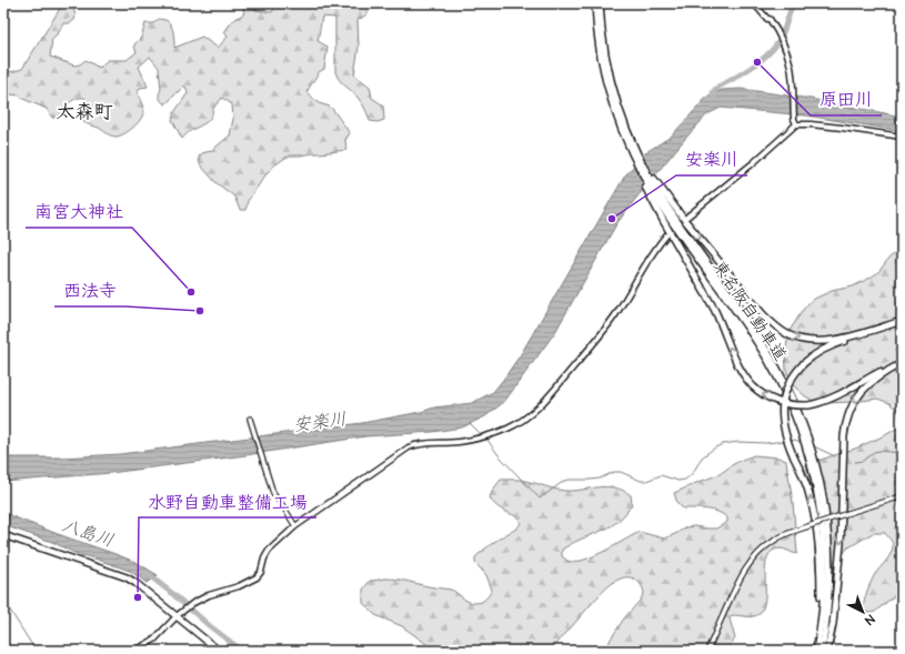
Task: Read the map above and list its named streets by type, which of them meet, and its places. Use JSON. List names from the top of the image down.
{
  "streets": {
    "highway": ["東名阪自動車道"]
  },
  "districts": ["太森町"],
  "water": ["安楽川", "八島川"],
  "places": [
    "原田川",
    "安楽川",
    "南宮大神社",
    "西法寺",
    "水野自動車整備工場"
  ],
  "north": "bottom right"
}
